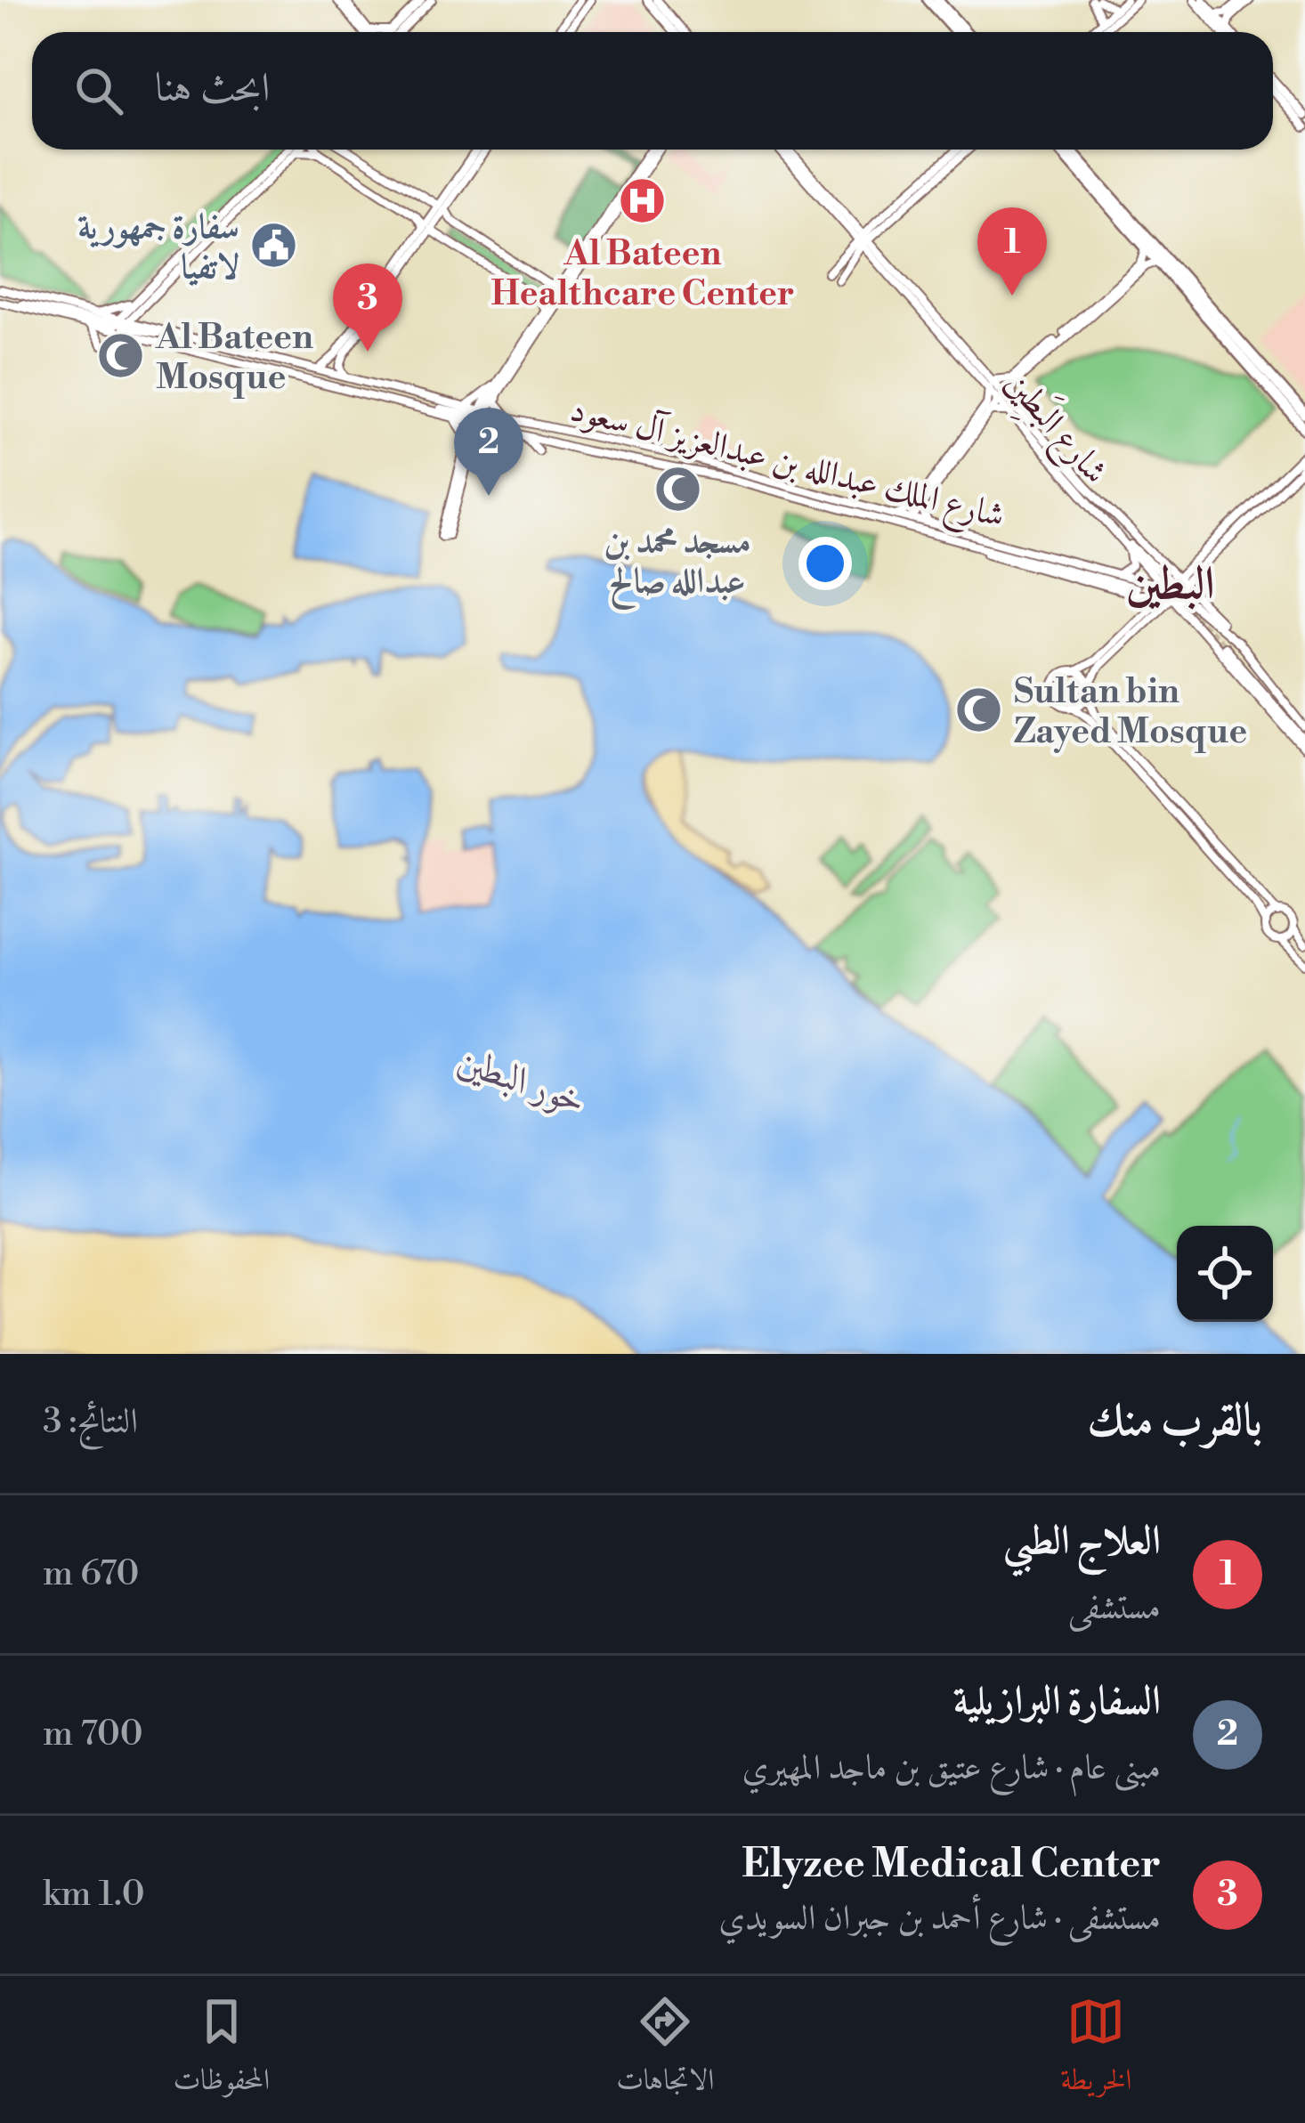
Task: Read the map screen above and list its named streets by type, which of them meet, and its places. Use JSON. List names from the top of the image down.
{
  "streets": {
    "main road": ["شارع البَطِين", "شارع الملك عبدالله بن عبدالعزيز آل سعود"]
  },
  "crossings": [
    ["شارع البَطِين", "شارع الملك عبدالله بن عبدالعزيز آل سعود"]
  ],
  "districts": ["البطين"],
  "water": ["خور البطين"],
  "places": {
    "hospital": ["Al Bateen Healthcare Center"],
    "public building": ["سفارة جمهورية لاتفيا"],
    "mosque": ["Al Bateen Mosque", "مسجد محمد بن عبدالله صالح", "Sultan bin Zayed Mosque"]
  },
  "page": {
    "search": "ابحث هنا",
    "pins": ["1", "3", "2"],
    "heading": ["بالقرب منك", "النتائج: 3"],
    "list": [
      {
        "mark": "1",
        "name": "العلاج الطبي",
        "note": "مستشفى",
        "value": "670 m"
      },
      {
        "mark": "2",
        "name": "السفارة البرازيلية",
        "note": "مبنى عام · شارع عتيق بن ماجد المهيري",
        "value": "700 m"
      },
      {
        "mark": "3",
        "name": "Elyzee Medical Center",
        "note": "مستشفى · شارع أحمد بن جبران السويدي",
        "value": "1.0 km"
      }
    ],
    "nav": ["الخريطة", "الاتجاهات", "المحفوظات"]
  }
}
